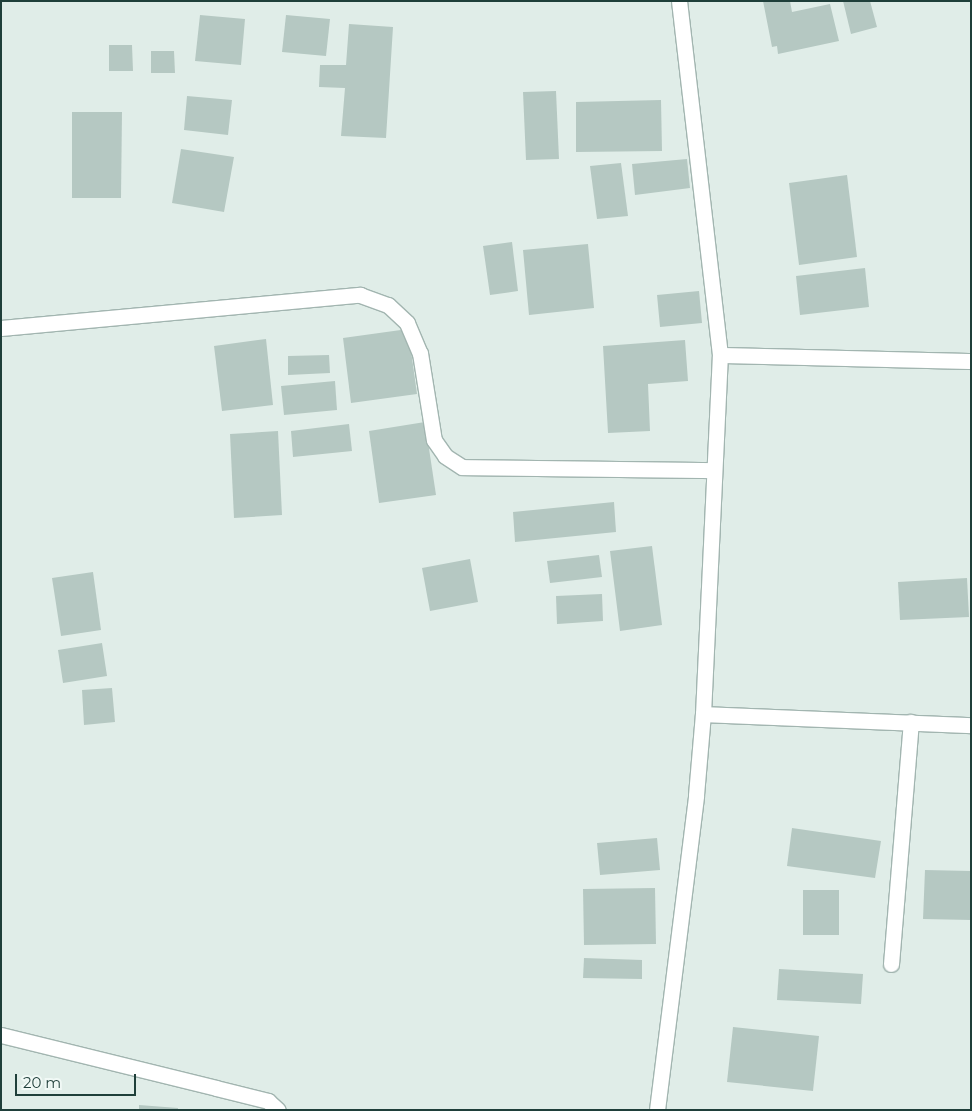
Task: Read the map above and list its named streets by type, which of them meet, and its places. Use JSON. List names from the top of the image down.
{
  "scale_bar": "20 m"
}
